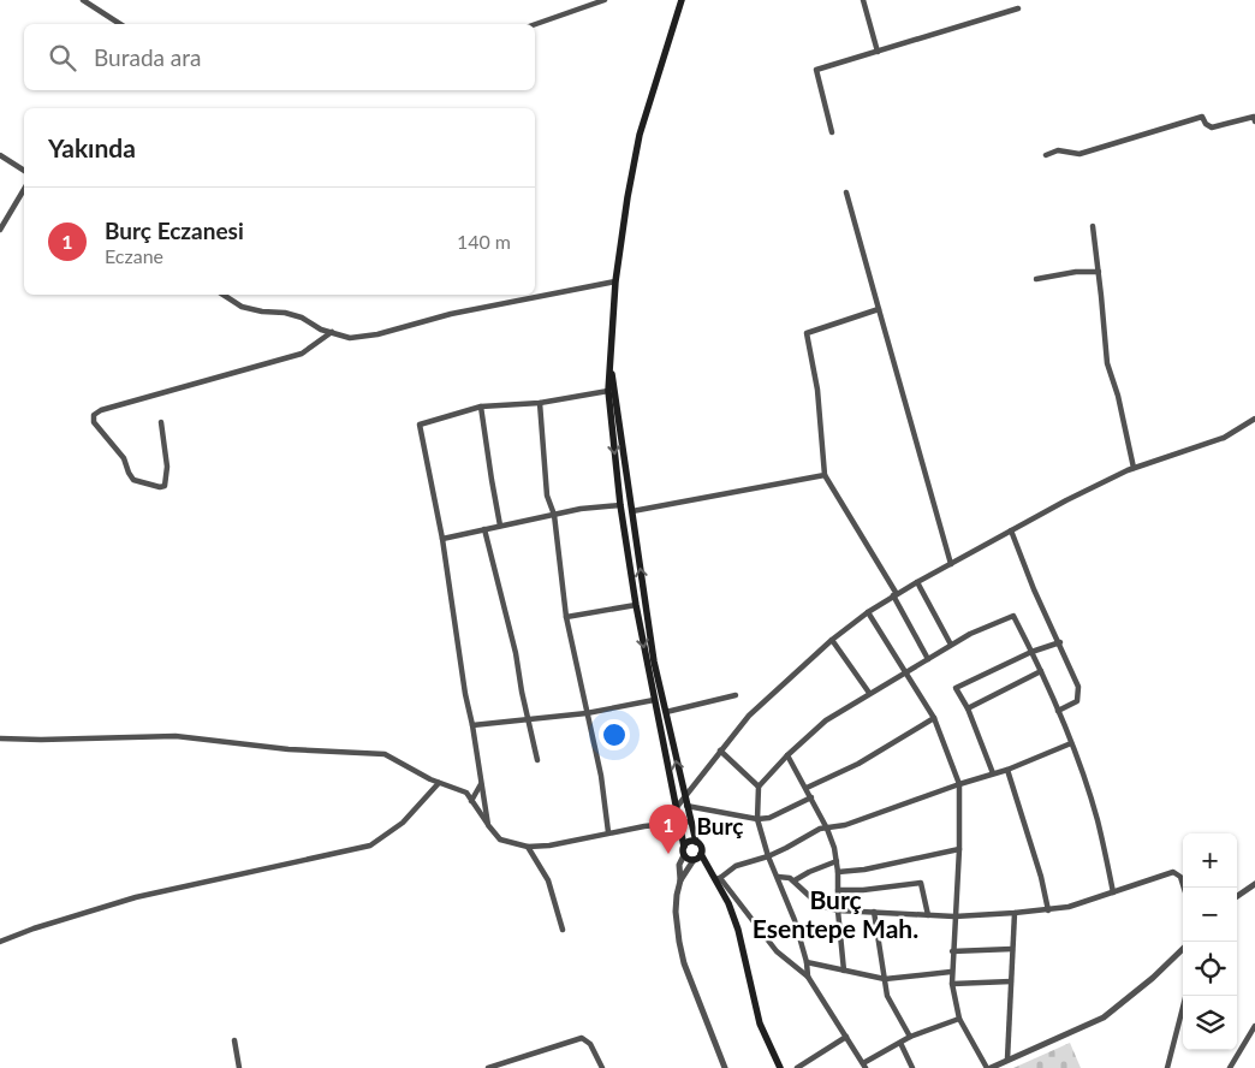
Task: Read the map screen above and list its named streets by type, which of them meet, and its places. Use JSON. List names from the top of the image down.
{
  "districts": ["Burç", "Burç Esentepe Mah."],
  "page": {
    "search": "Burada ara",
    "heading": "Yakında",
    "list": [
      {
        "mark": "1",
        "name": "Burç Eczanesi",
        "note": "Eczane",
        "value": "140 m"
      }
    ],
    "pins": "1",
    "map_buttons": ["+", "−"]
  }
}
